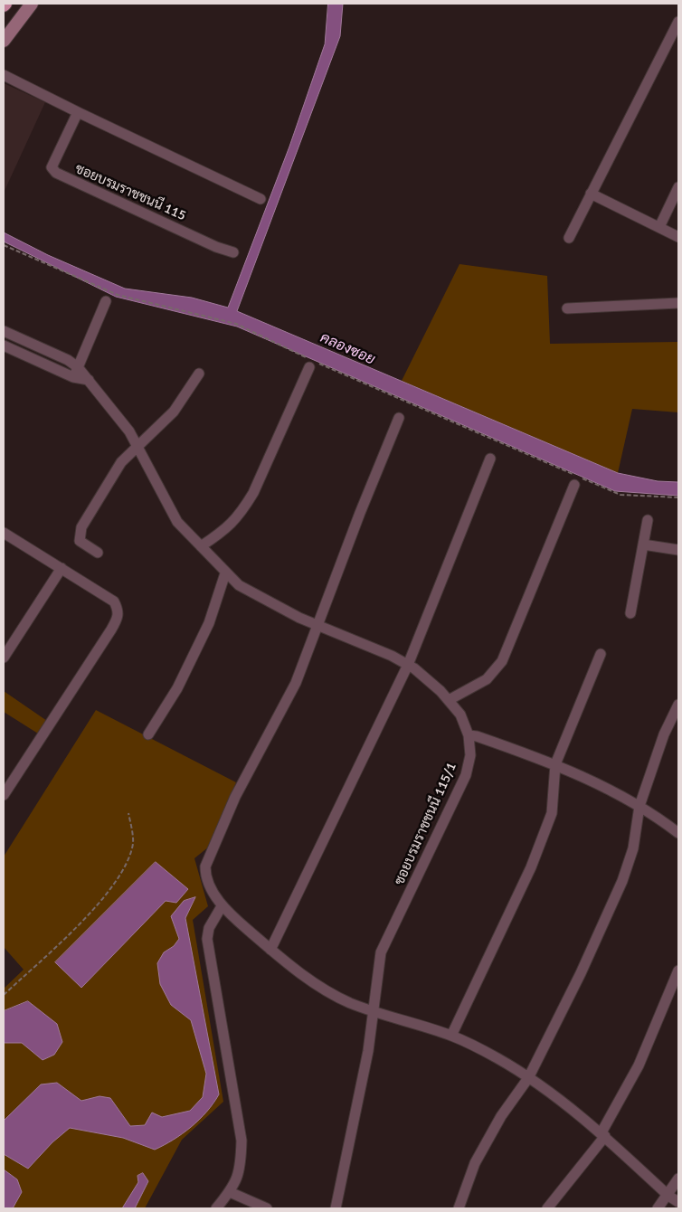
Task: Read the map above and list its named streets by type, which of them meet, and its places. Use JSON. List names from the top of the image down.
{
  "streets": {
    "street": ["ซอยบรมราชชนนี 115", "ซอยบรมราชชนนี 115/1"]
  },
  "water": ["คลองซอย"]
}
